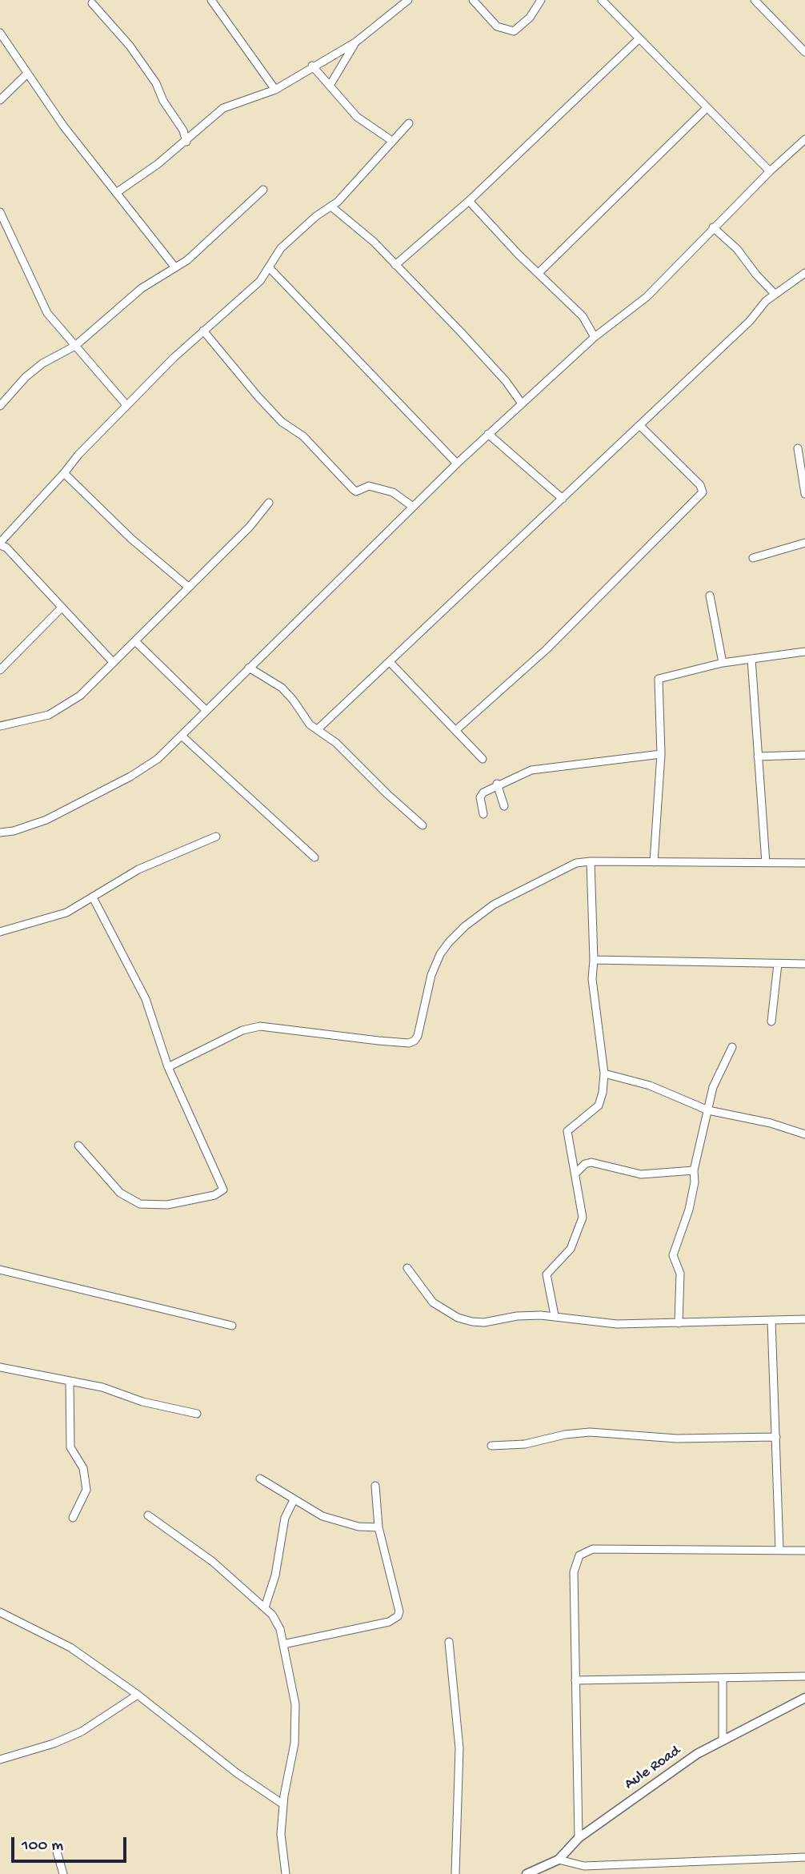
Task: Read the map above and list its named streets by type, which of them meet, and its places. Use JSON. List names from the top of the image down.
{
  "streets": {
    "street": ["Aule Road"]
  },
  "scale_bar": "100 m"
}
